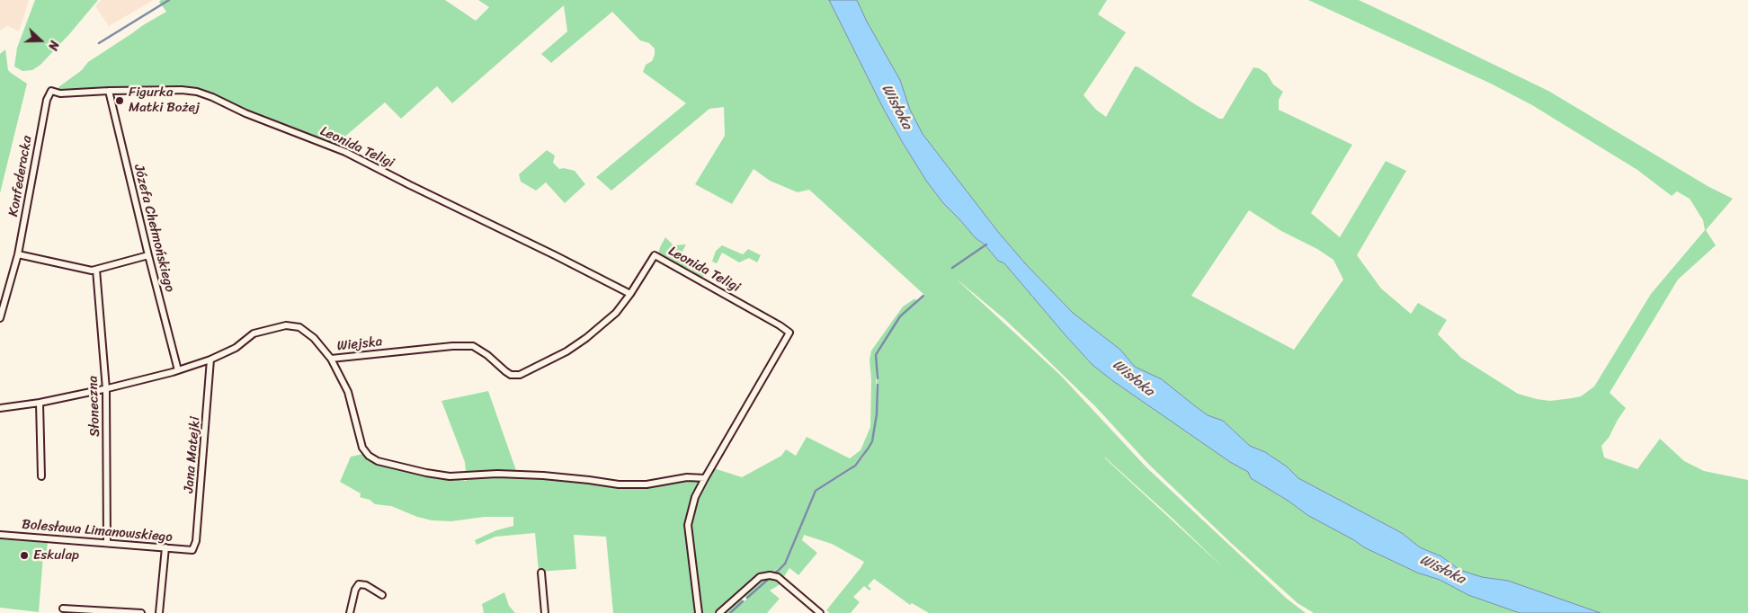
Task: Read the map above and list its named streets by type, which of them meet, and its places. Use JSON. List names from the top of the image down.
{
  "streets": {
    "street": [
      "Leonida Teligi",
      "Konfederacka",
      "Józefa Chełmońskiego",
      "Wiejska",
      "Słoneczna",
      "Jana Matejki",
      "Bolesława Limanowskiego"
    ]
  },
  "crossings": [
    ["Leonida Teligi", "Konfederacka"],
    ["Leonida Teligi", "Józefa Chełmońskiego"],
    ["Leonida Teligi", "Wiejska"],
    ["Józefa Chełmońskiego", "Wiejska"],
    ["Wiejska", "Słoneczna"],
    ["Wiejska", "Jana Matejki"],
    ["Słoneczna", "Bolesława Limanowskiego"],
    ["Jana Matejki", "Bolesława Limanowskiego"]
  ],
  "water": ["Wisłoka"],
  "places": ["Figurka Matki Bożej", "Eskulap"],
  "north": "right"
}
